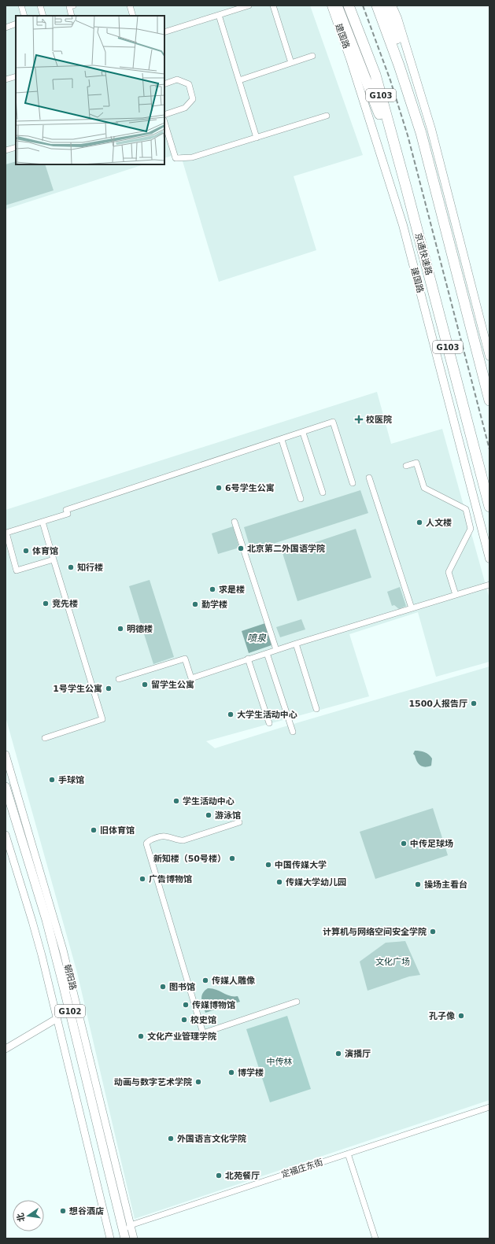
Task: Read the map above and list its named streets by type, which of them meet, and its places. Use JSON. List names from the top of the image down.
{
  "streets": {
    "highway": [
      "G103",
      "京通快速路",
      "朝阳路",
      "G102"
    ],
    "main road": ["建国路"],
    "street": ["定福庄东街"]
  },
  "crossings": [
    ["朝阳路", "定福庄东街"]
  ],
  "water": ["喷泉"],
  "parks": ["文化广场", "中传林"],
  "places": {
    "health": ["校医院"],
    "other": [
      "6号学生公寓",
      "人文楼",
      "北京第二外国语学院",
      "体育馆",
      "知行楼",
      "求是楼",
      "竞先楼",
      "勤学楼",
      "明德楼",
      "留学生公寓",
      "1号学生公寓",
      "1500人报告厅",
      "大学生活动中心",
      "手球馆",
      "学生活动中心",
      "游泳馆",
      "旧体育馆",
      "中传足球场",
      "新知楼（50号楼）",
      "中国传媒大学",
      "广告博物馆",
      "传媒大学幼儿园",
      "操场主看台",
      "计算机与网络空间安全学院",
      "传媒人雕像",
      "图书馆",
      "传媒博物馆",
      "孔子像",
      "校史馆",
      "文化产业管理学院",
      "演播厅",
      "博学楼",
      "动画与数字艺术学院",
      "外国语言文化学院",
      "北苑餐厅",
      "想谷酒店"
    ]
  },
  "north": "left"
}
